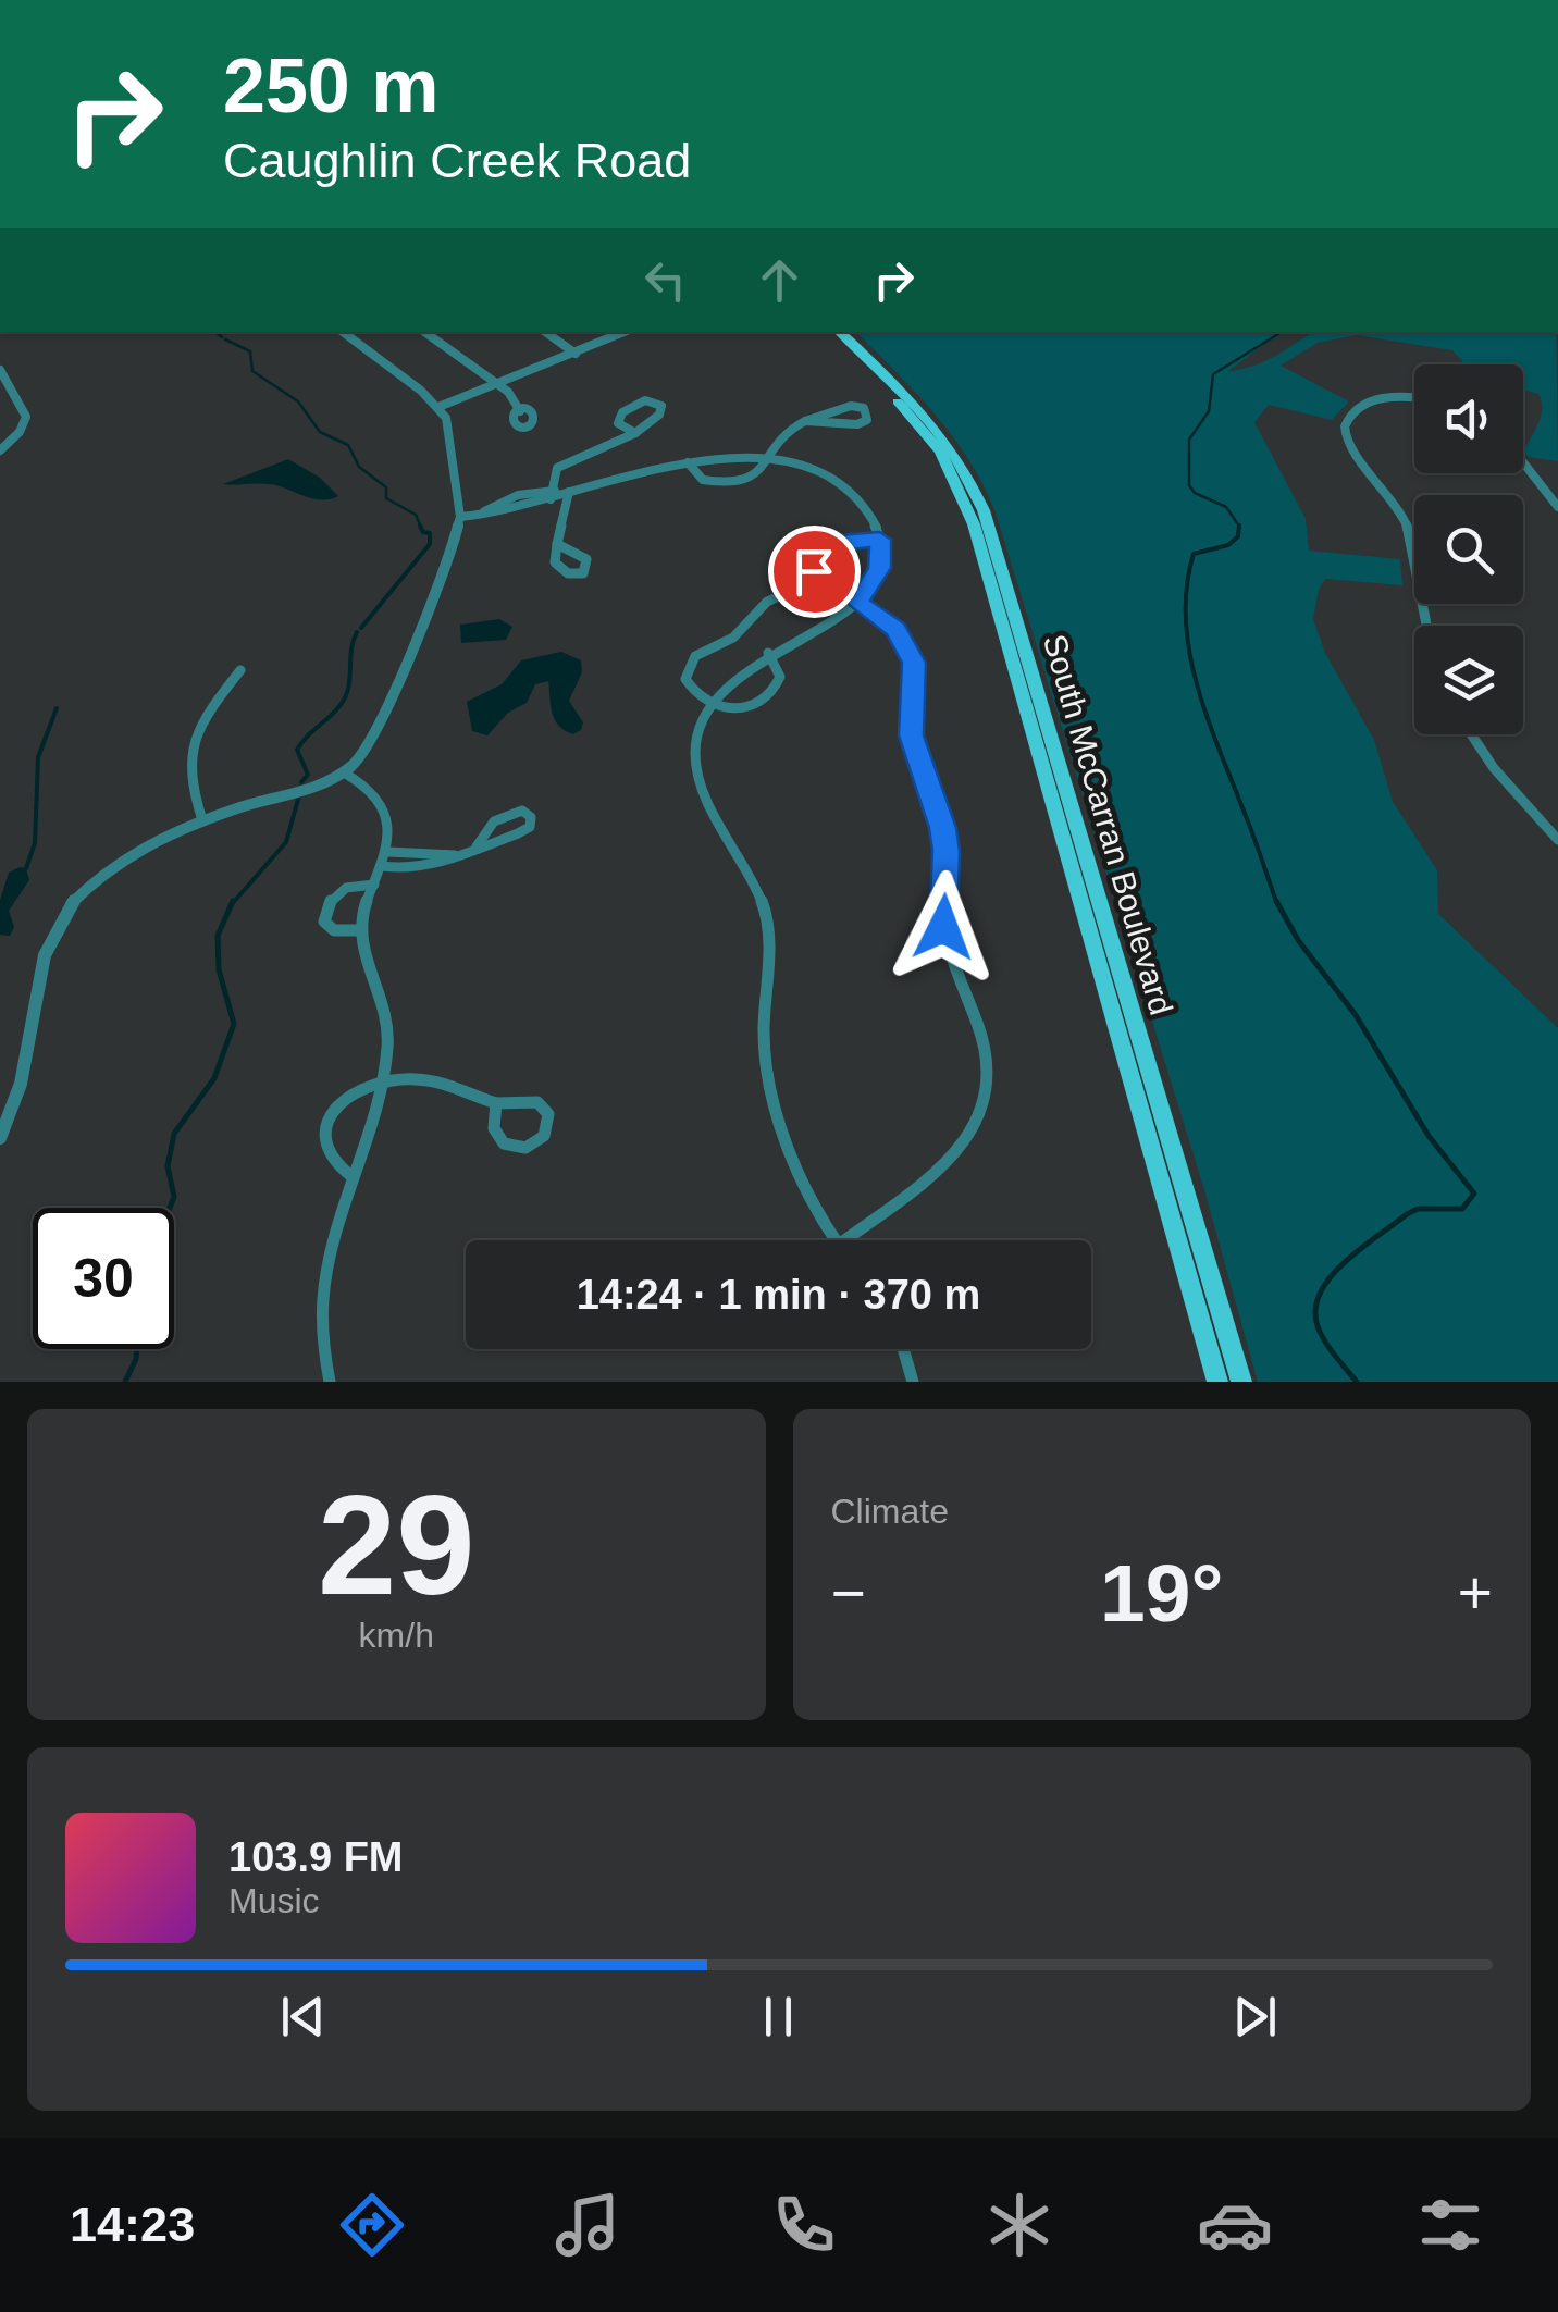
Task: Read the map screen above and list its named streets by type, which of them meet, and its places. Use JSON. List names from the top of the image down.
{
  "streets": {
    "main road": ["South McCarran Boulevard"]
  },
  "page": {
    "turn": ["250 m", "Caughlin Creek Road"],
    "limit": "30",
    "trip": "14:24 · 1 min · 370 m",
    "tile": [
      ["29", "km/h"],
      "Climate"
    ],
    "heat": ["−", "19°", "+"],
    "song": ["103.9 FM", "Music"],
    "tabs": "14:23"
  }
}
